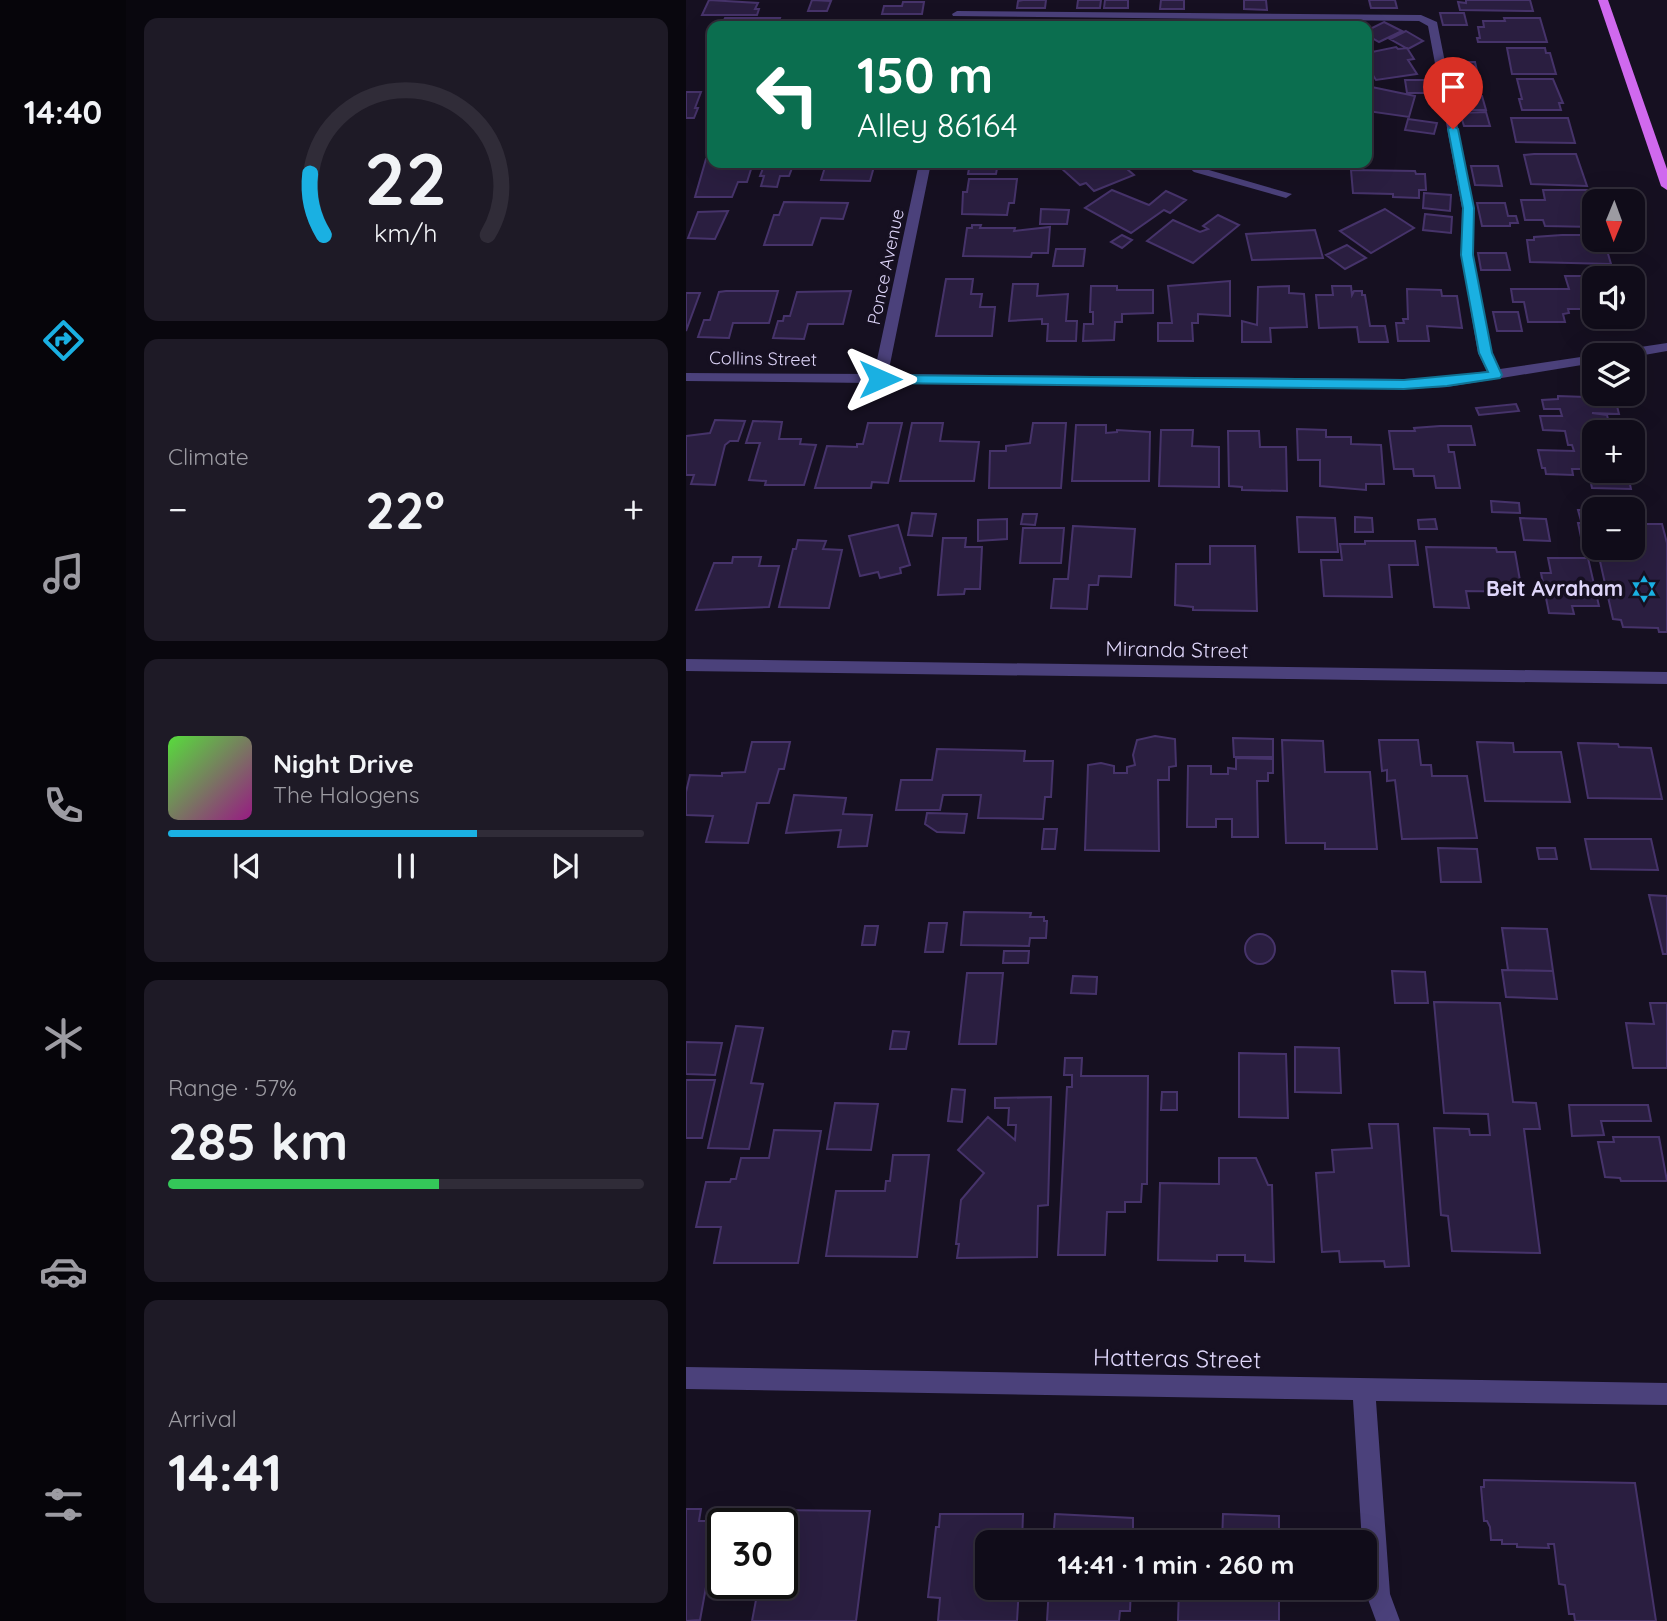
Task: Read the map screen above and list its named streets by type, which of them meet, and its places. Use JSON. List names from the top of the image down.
{
  "streets": {
    "street": [
      "Ponce Avenue",
      "Collins Street",
      "Miranda Street",
      "Hatteras Street"
    ]
  },
  "crossings": [
    ["Ponce Avenue", "Collins Street"]
  ],
  "places": {
    "synagogue": ["Beit Avraham"]
  },
  "north": "bottom",
  "page": {
    "tabs": "14:40",
    "turn": ["150 m", "Alley 86164"],
    "map_buttons": ["+", "−"],
    "tile": [
      "Climate",
      ["Range · 57%", "285 km"],
      ["Arrival", "14:41"]
    ],
    "heat": ["−", "22°", "+"],
    "song": ["Night Drive", "The Halogens"],
    "limit": "30",
    "trip": "14:41 · 1 min · 260 m",
    "gauge": ["22", "km/h"]
  }
}
